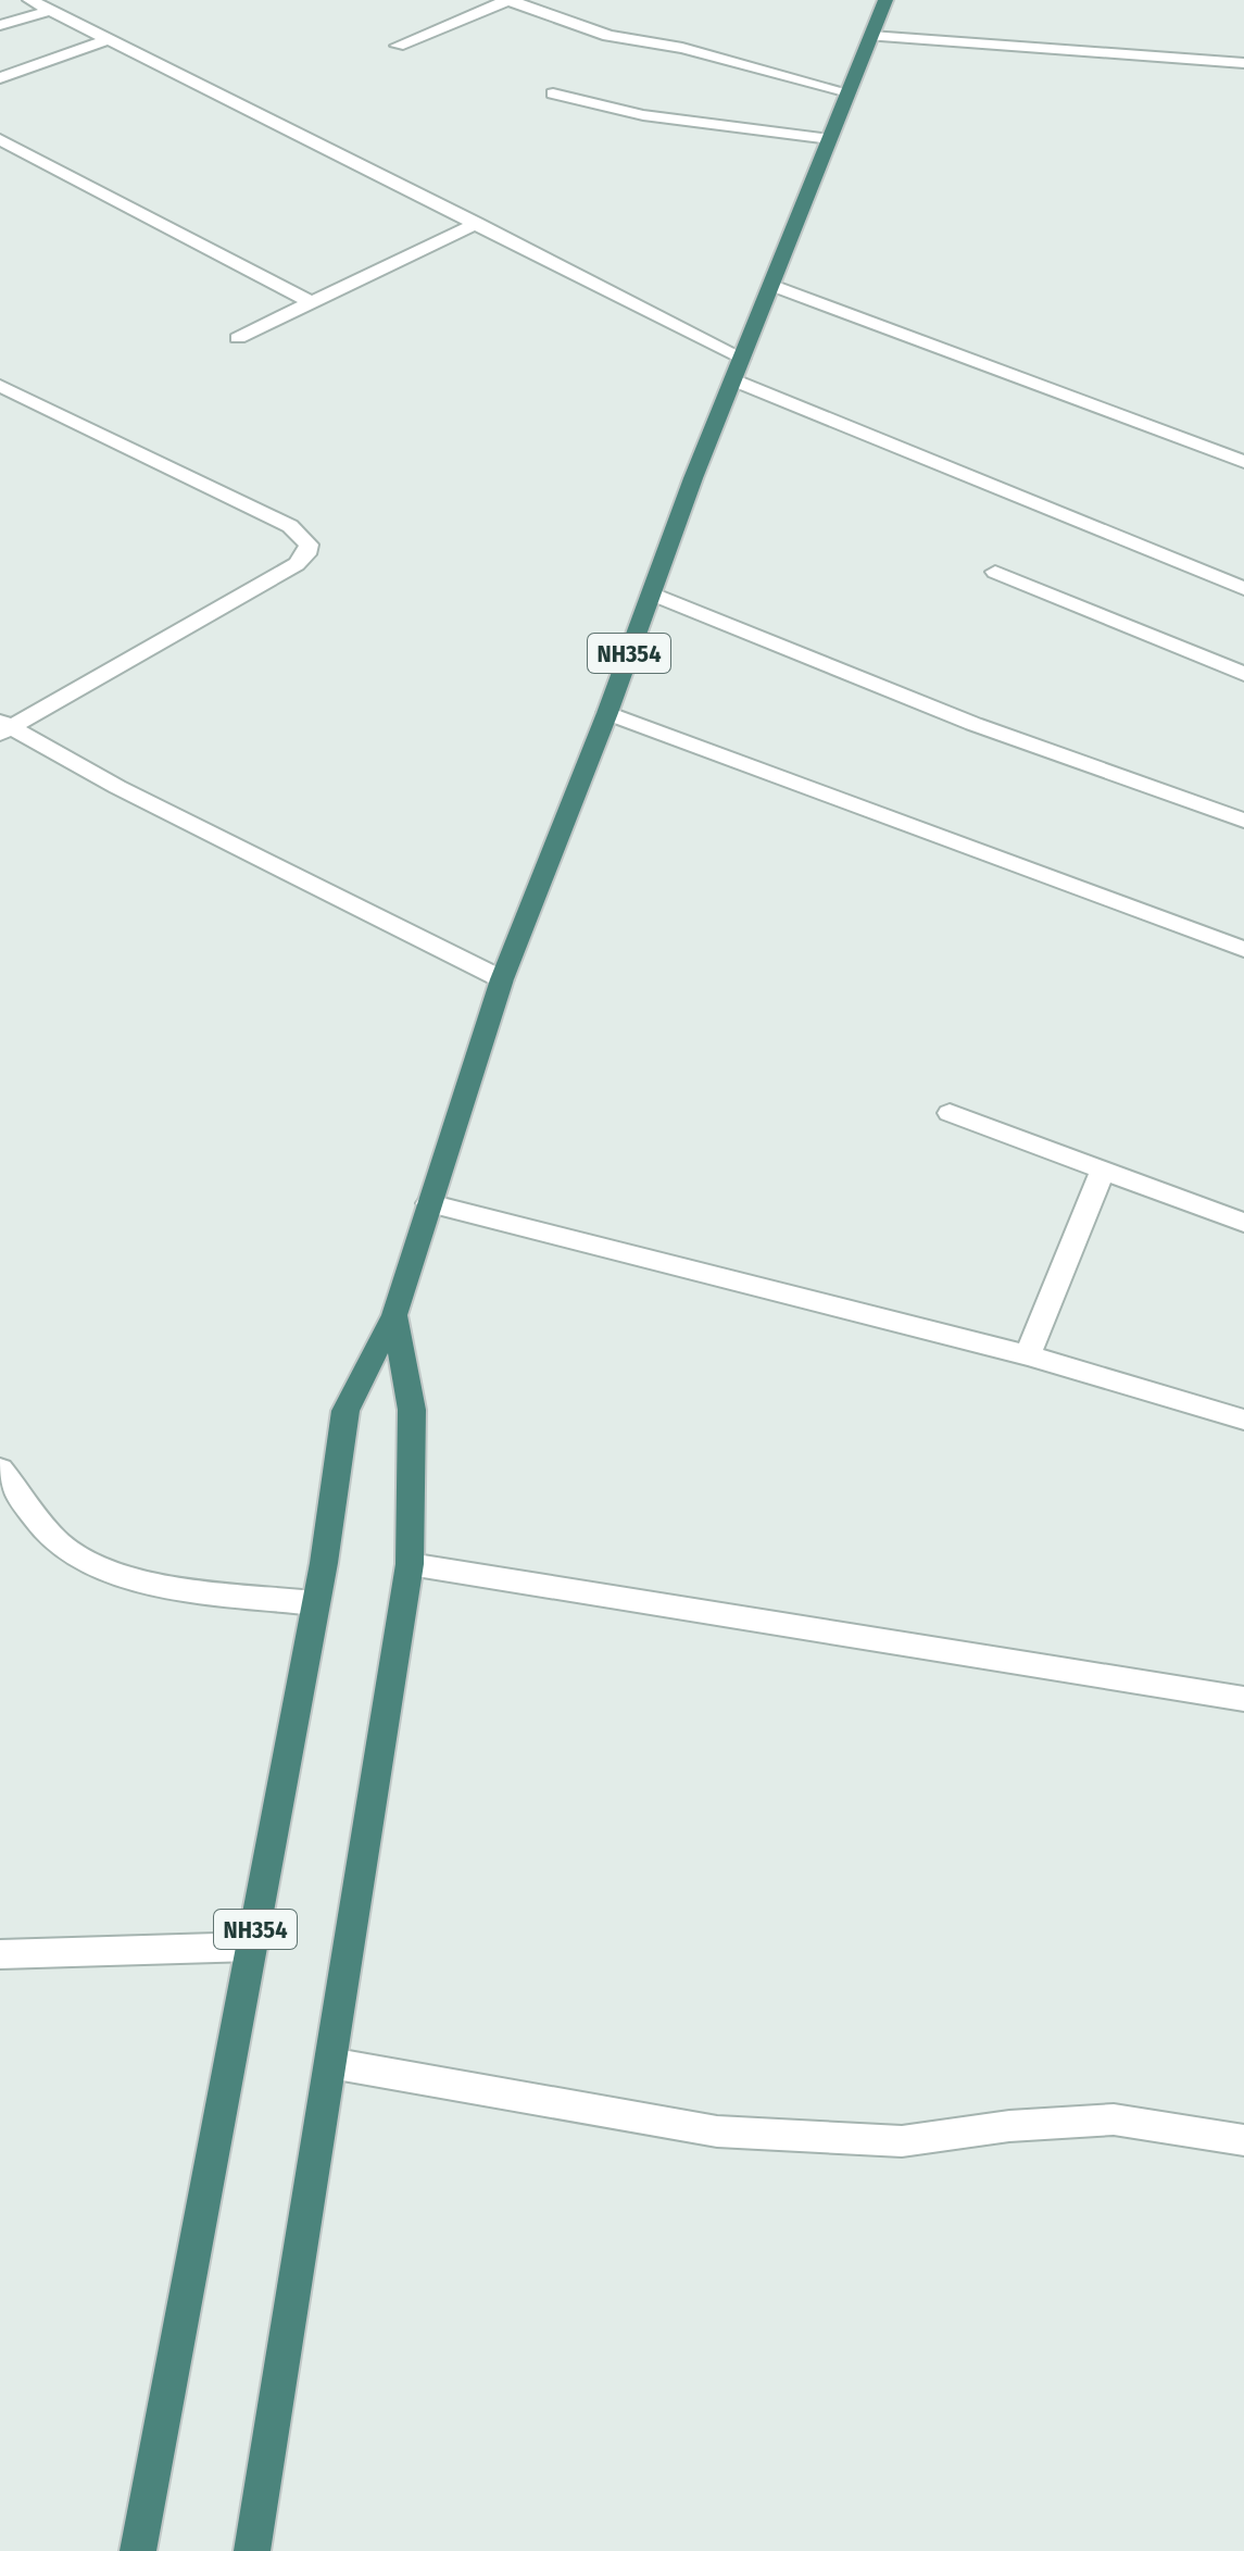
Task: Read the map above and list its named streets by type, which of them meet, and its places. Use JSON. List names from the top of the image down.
{
  "streets": {
    "highway": ["NH354"]
  }
}
